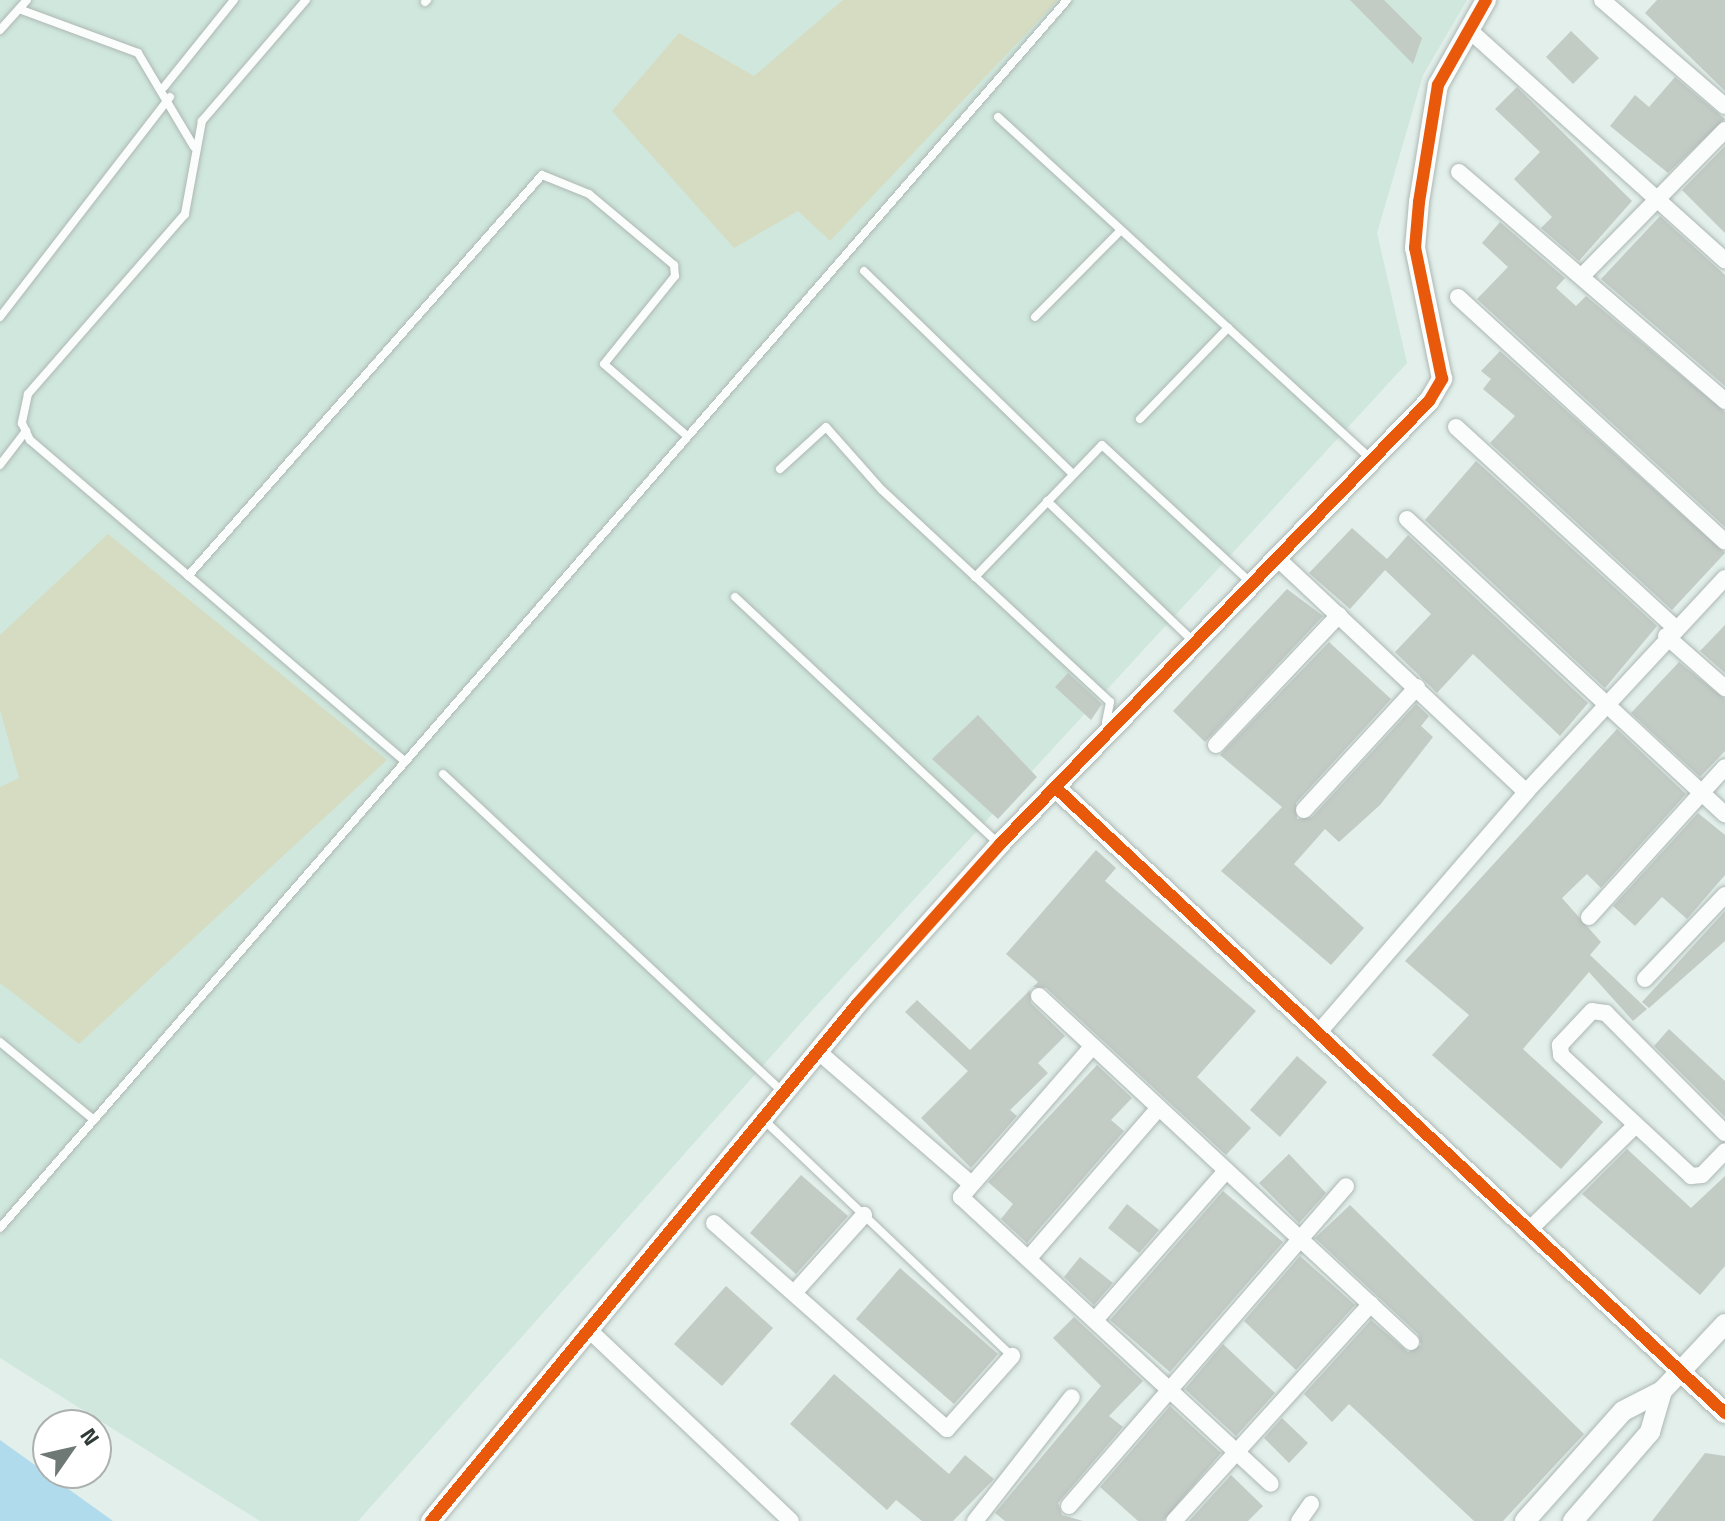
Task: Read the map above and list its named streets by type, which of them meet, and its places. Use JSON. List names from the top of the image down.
{
  "north": "top right"
}
